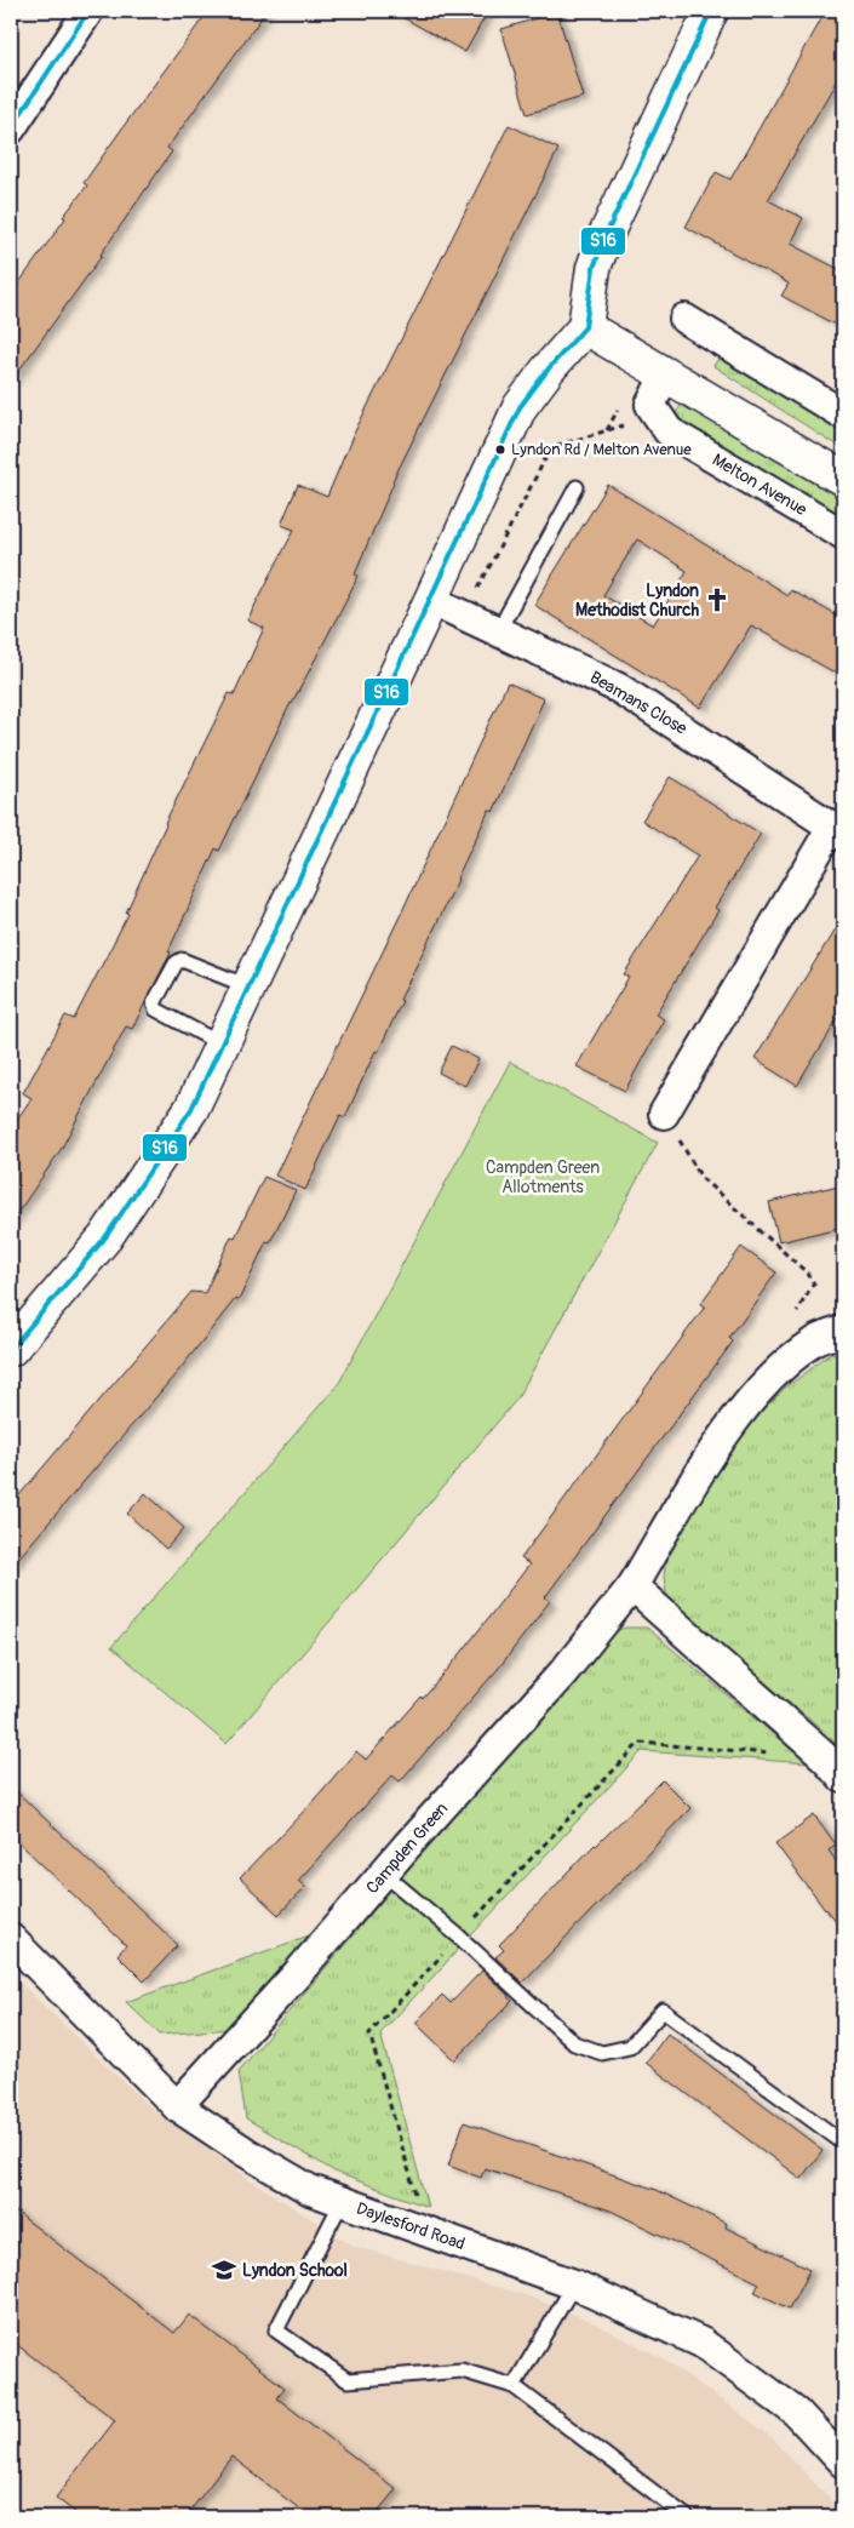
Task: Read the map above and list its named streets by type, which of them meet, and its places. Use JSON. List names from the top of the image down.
{
  "streets": {
    "street": [
      "Melton Avenue",
      "Beamans Close",
      "Campden Green",
      "Daylesford Road"
    ]
  },
  "crossings": [
    ["Campden Green", "Daylesford Road"]
  ],
  "parks": ["Campden Green Allotments"],
  "places": {
    "other": ["Lyndon Rd / Melton Avenue"],
    "church": ["Lyndon Methodist Church"],
    "school or university": ["Lyndon School"]
  },
  "lines": ["transit line S16"]
}
